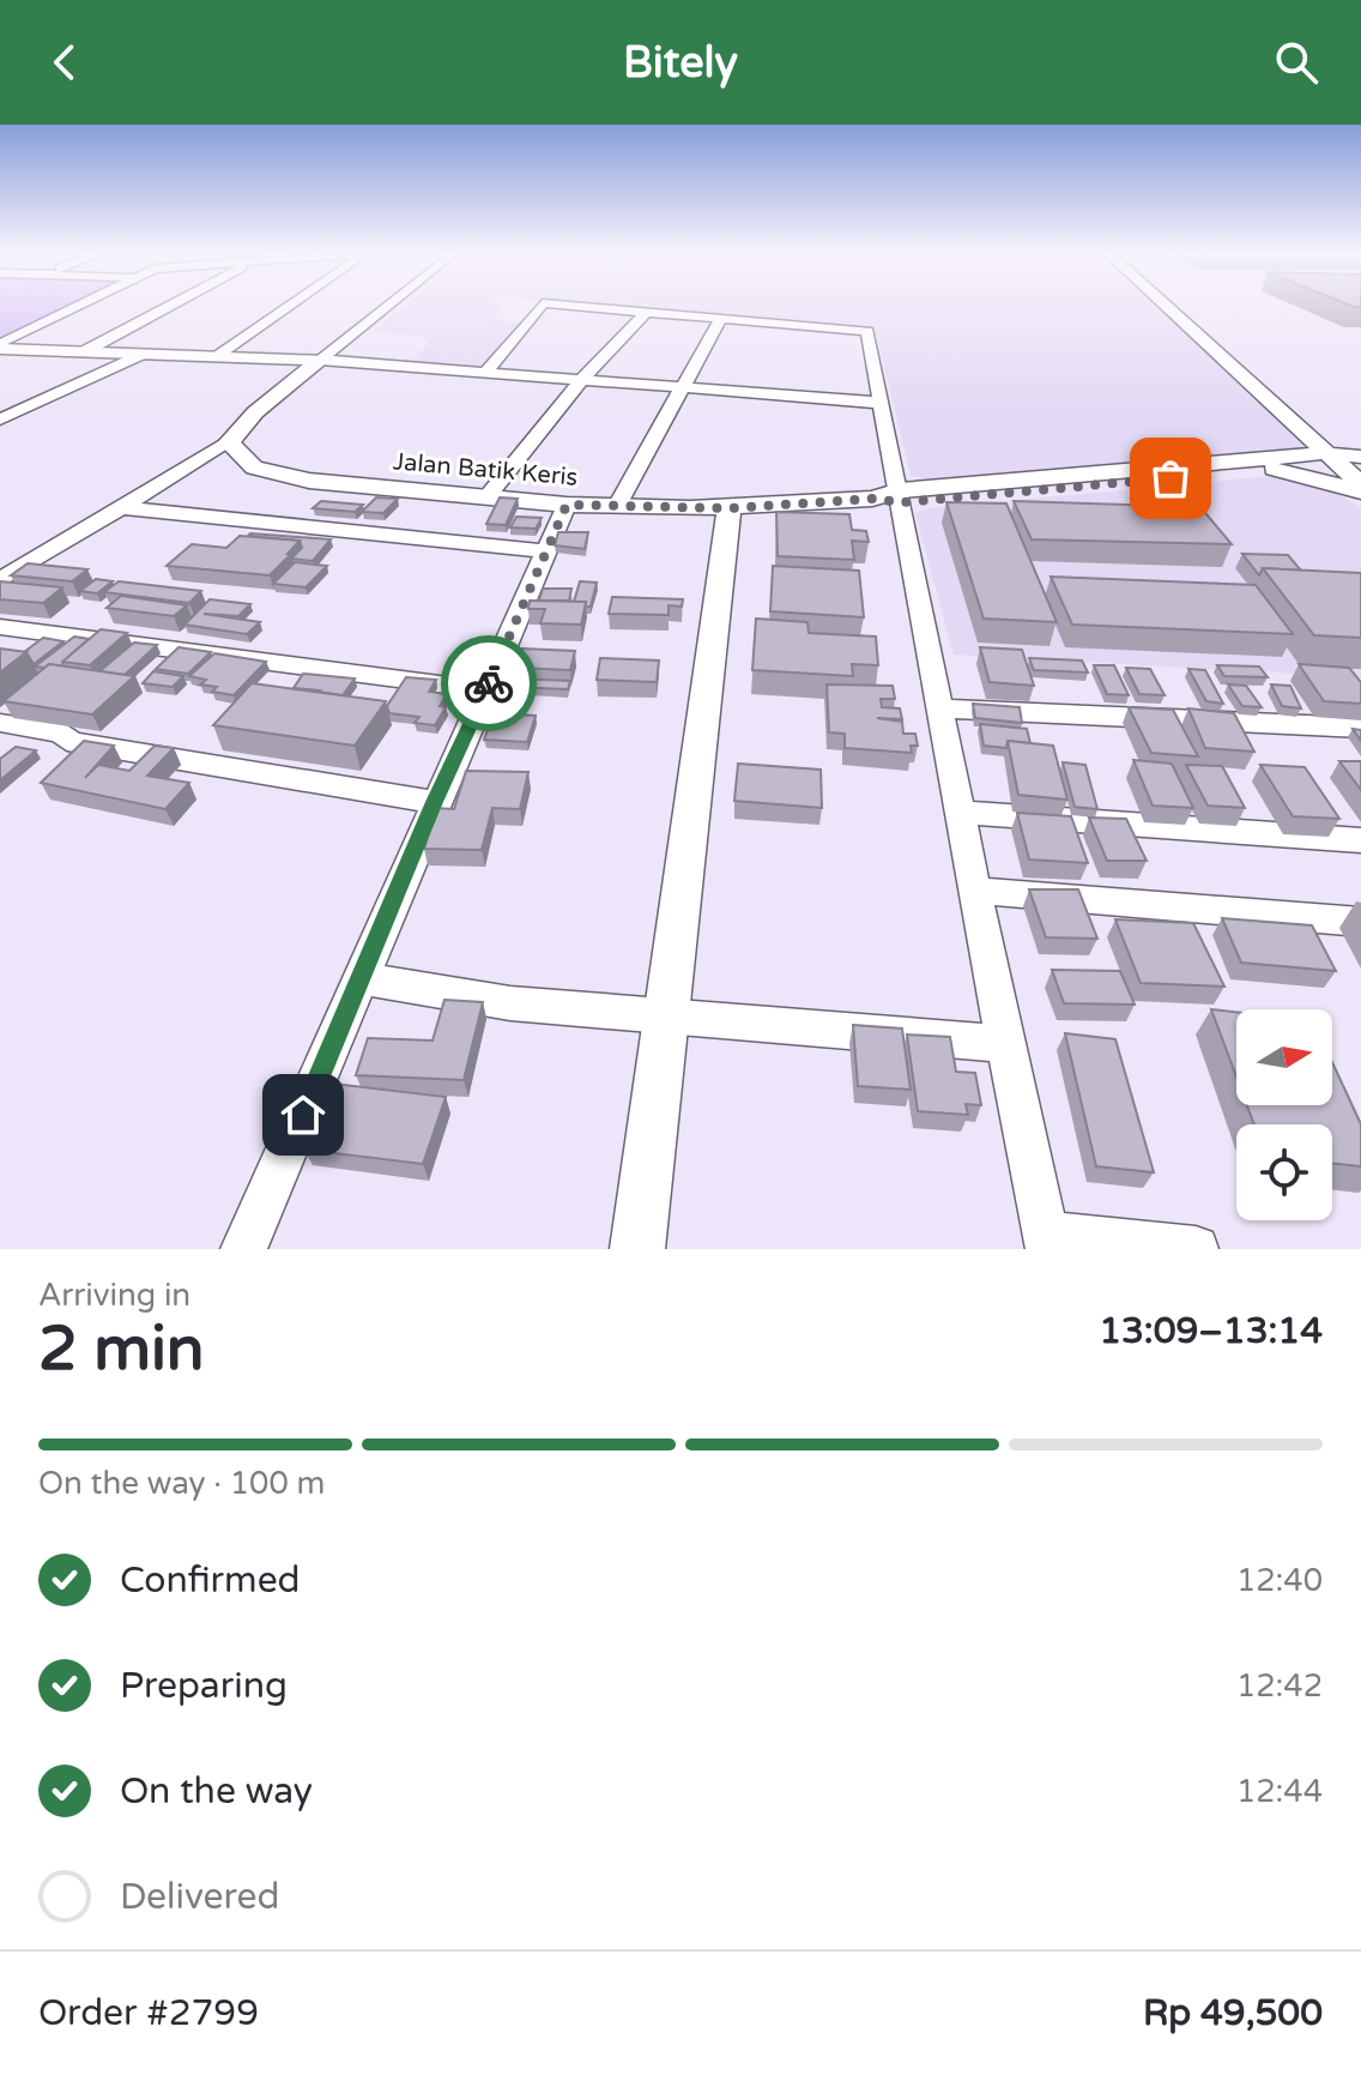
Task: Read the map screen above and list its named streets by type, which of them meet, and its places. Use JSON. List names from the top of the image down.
{
  "streets": {
    "street": ["Jalan Batik Keris"]
  },
  "north": "right",
  "page": {
    "header": "Bitely",
    "heading": ["2 min", "Arriving in", "13:09–13:14"],
    "panel": ["Order #2799", "Rp 49,500"],
    "bar": "On the way · 100 m",
    "list": [
      ["Confirmed", "12:40"],
      ["Preparing", "12:42"],
      ["On the way", "12:44"],
      "Delivered"
    ]
  }
}
